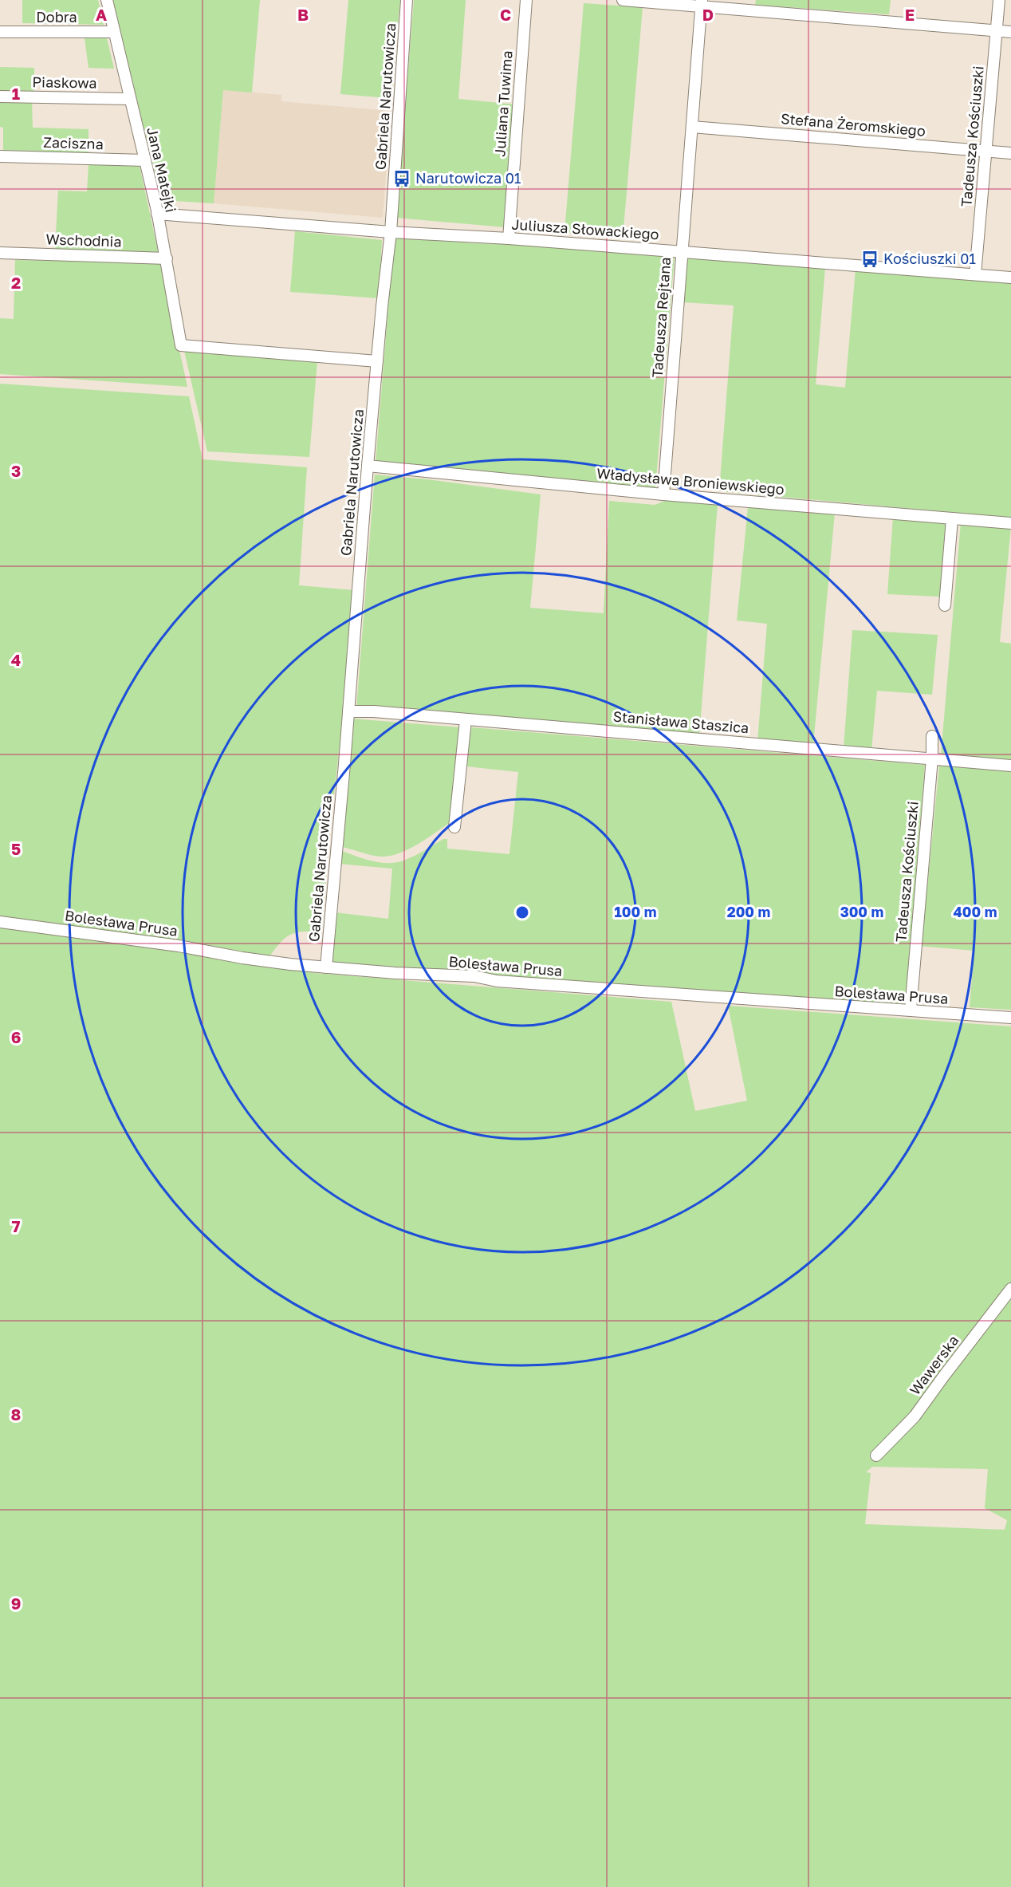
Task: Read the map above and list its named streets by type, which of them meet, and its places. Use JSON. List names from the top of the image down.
{
  "streets": {
    "street": [
      "Dobra",
      "Piaskowa",
      "Gabriela Narutowicza",
      "Juliana Tuwima",
      "Stefana Żeromskiego",
      "Tadeusza Kościuszki",
      "Zaciszna",
      "Jana Matejki",
      "Juliusza Słowackiego",
      "Wschodnia",
      "Tadeusza Rejtana",
      "Władysława Broniewskiego",
      "Stanisława Staszica",
      "Bolesława Prusa",
      "Wawerska"
    ]
  },
  "crossings": [
    ["Dobra", "Jana Matejki"],
    ["Piaskowa", "Jana Matejki"],
    ["Gabriela Narutowicza", "Jana Matejki"],
    ["Gabriela Narutowicza", "Juliusza Słowackiego"],
    ["Gabriela Narutowicza", "Władysława Broniewskiego"],
    ["Gabriela Narutowicza", "Stanisława Staszica"],
    ["Gabriela Narutowicza", "Bolesława Prusa"],
    ["Juliana Tuwima", "Juliusza Słowackiego"],
    ["Stefana Żeromskiego", "Tadeusza Kościuszki"],
    ["Stefana Żeromskiego", "Tadeusza Rejtana"],
    ["Tadeusza Kościuszki", "Juliusza Słowackiego"],
    ["Tadeusza Kościuszki", "Stanisława Staszica"],
    ["Tadeusza Kościuszki", "Bolesława Prusa"],
    ["Zaciszna", "Jana Matejki"],
    ["Jana Matejki", "Juliusza Słowackiego"],
    ["Jana Matejki", "Wschodnia"],
    ["Juliusza Słowackiego", "Tadeusza Rejtana"],
    ["Tadeusza Rejtana", "Władysława Broniewskiego"]
  ],
  "places": {
    "bus stop": ["Narutowicza 01", "Kościuszki 01"]
  },
  "grid": {
    "columns": [
      "A",
      "B",
      "C",
      "D",
      "E"
    ],
    "rows": [
      "1",
      "2",
      "3",
      "4",
      "5",
      "6",
      "7",
      "8",
      "9"
    ]
  },
  "rings": [
    "100 m",
    "200 m",
    "300 m",
    "400 m"
  ]
}
